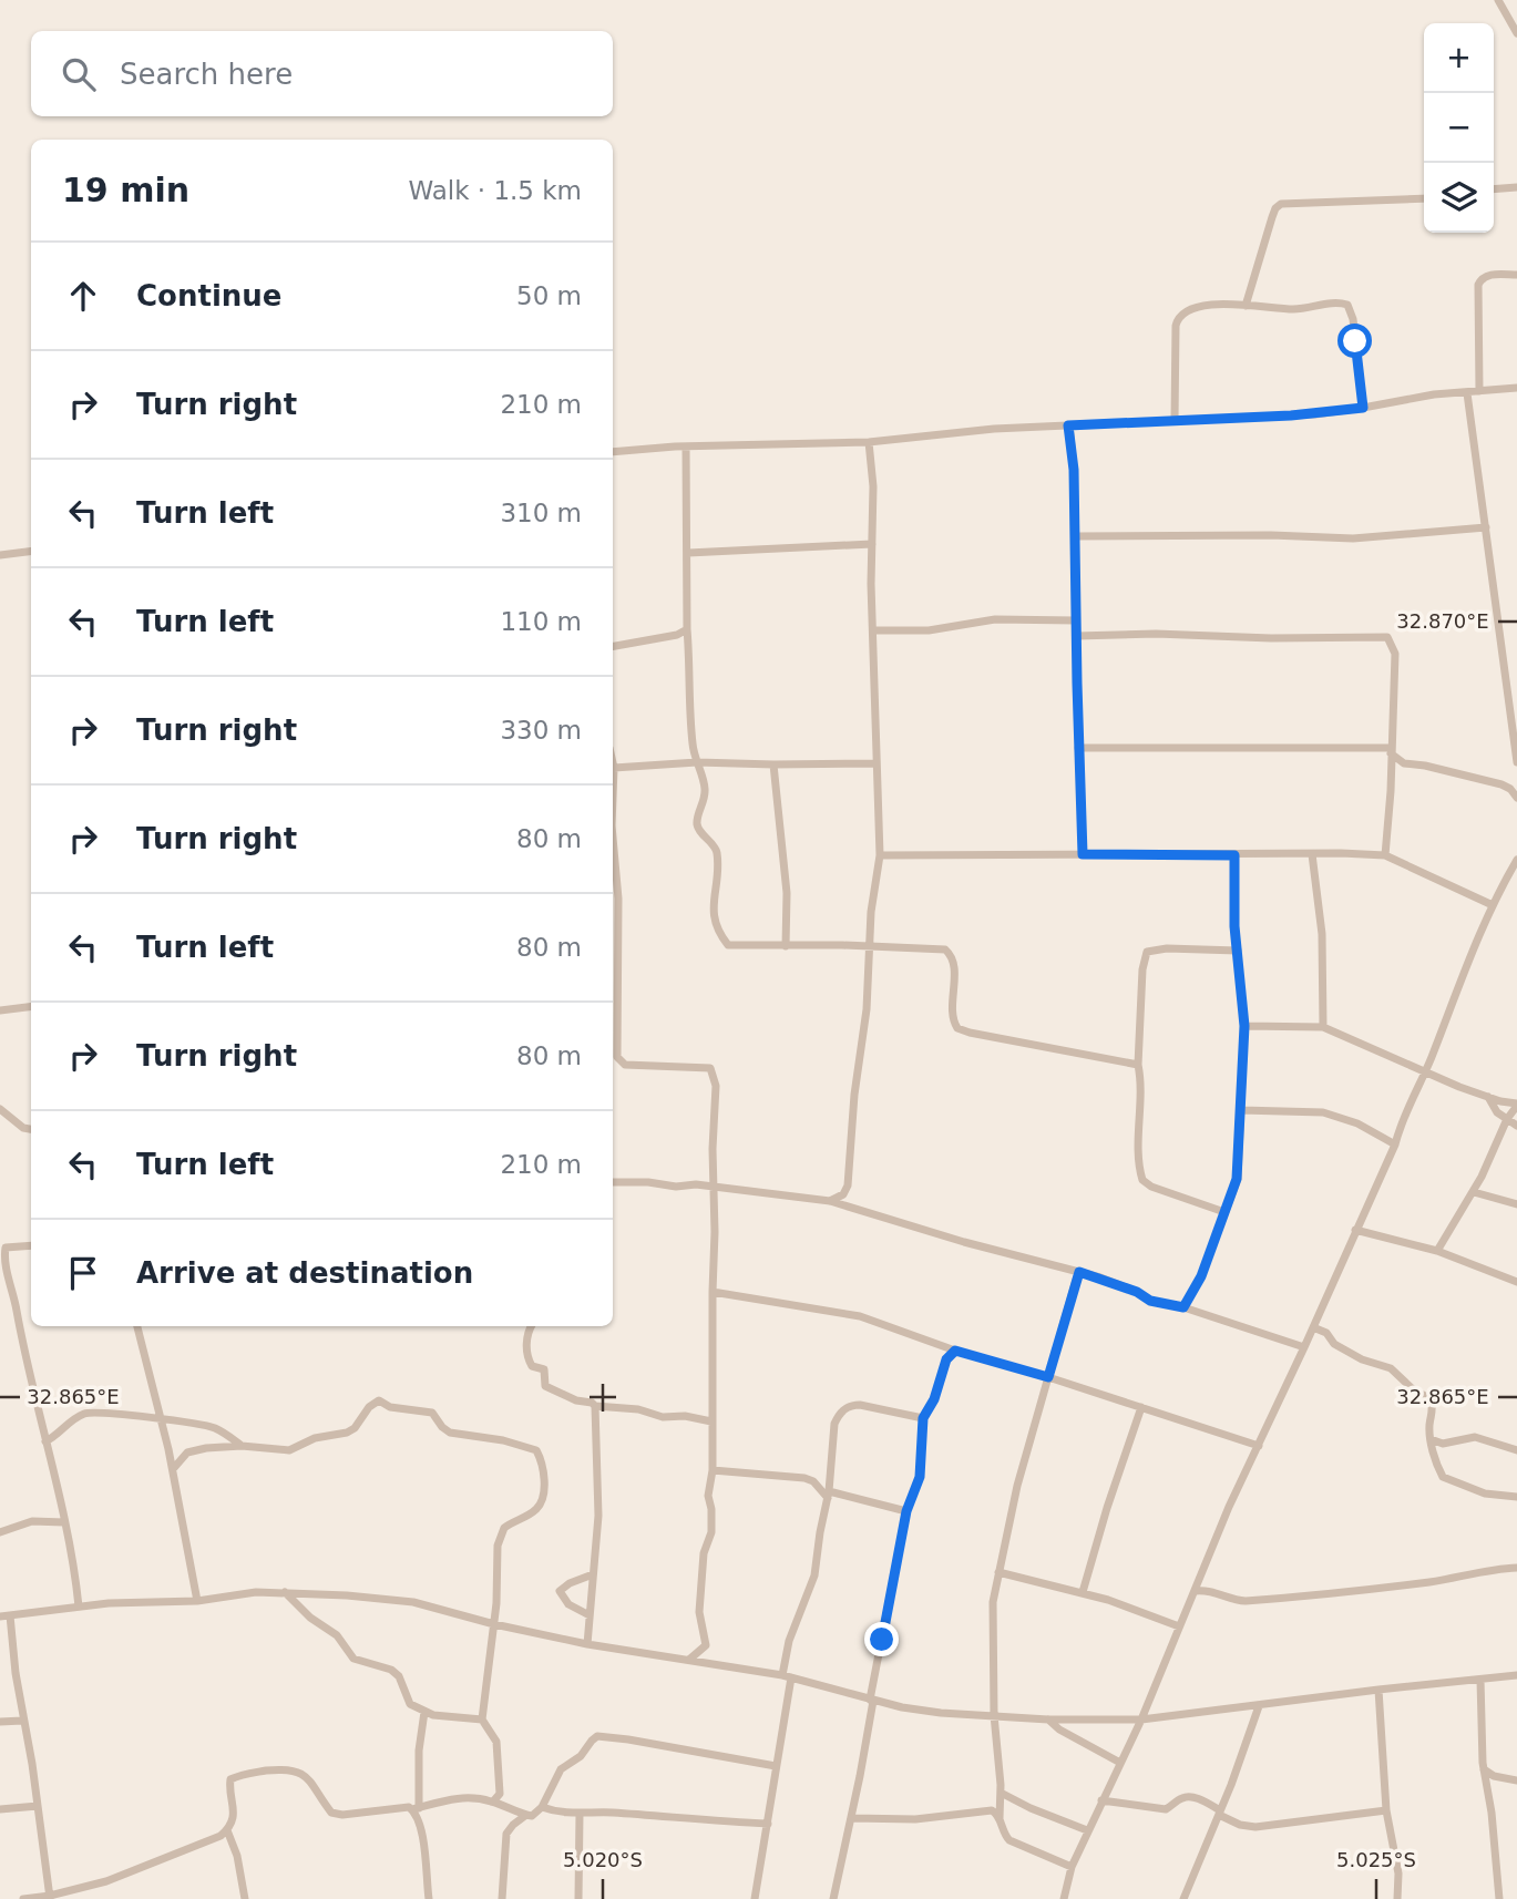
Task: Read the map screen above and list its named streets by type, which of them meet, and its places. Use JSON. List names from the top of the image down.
{
  "page": {
    "map_buttons": ["+", "−"],
    "search": "Search here",
    "heading": ["19 min", "Walk · 1.5 km"],
    "list": [
      ["Continue", "50 m"],
      ["Turn right", "210 m"],
      ["Turn left", "310 m"],
      ["Turn left", "110 m"],
      ["Turn right", "330 m"],
      ["Turn right", "80 m"],
      ["Turn left", "80 m"],
      ["Turn right", "80 m"],
      ["Turn left", "210 m"],
      "Arrive at destination"
    ]
  },
  "coordinates": [
    "32.870°E",
    "32.865°E",
    "5.020°S",
    "5.025°S"
  ]
}
